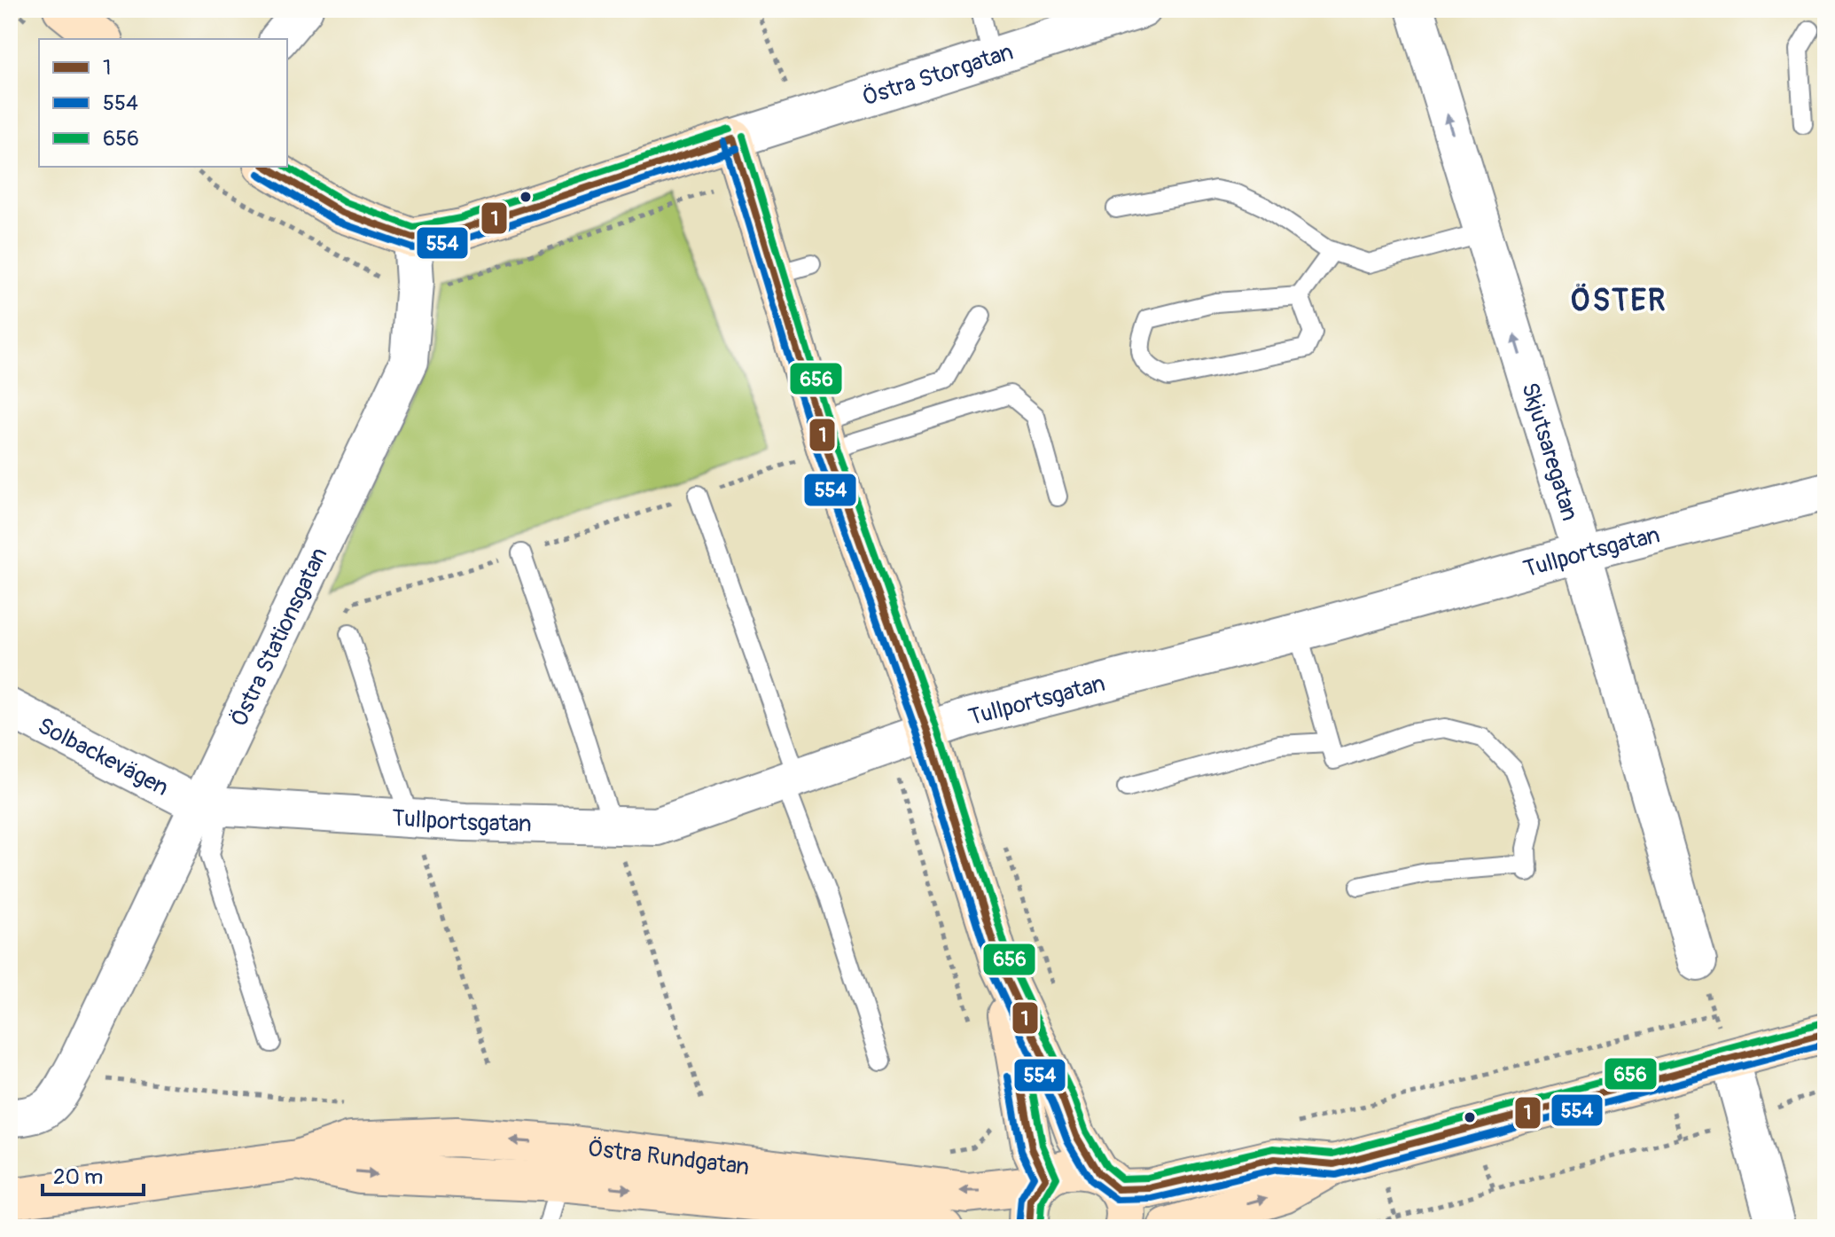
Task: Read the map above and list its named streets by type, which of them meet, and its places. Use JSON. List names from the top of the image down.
{
  "streets": {
    "main road": ["Östra Rundgatan"],
    "street": [
      "Östra Storgatan",
      "Skjutsaregatan",
      "Tullportsgatan",
      "Östra Stationsgatan",
      "Solbackevägen"
    ]
  },
  "crossings": [
    ["Skjutsaregatan", "Tullportsgatan"],
    ["Tullportsgatan", "Östra Stationsgatan"],
    ["Tullportsgatan", "Solbackevägen"],
    ["Östra Stationsgatan", "Solbackevägen"]
  ],
  "one_way": ["Skjutsaregatan"],
  "districts": ["ÖSTER"],
  "lines": ["transit line 656", "transit line 1", "transit line 554"],
  "legend": ["1", "554", "656"],
  "scale_bar": "20 m"
}
